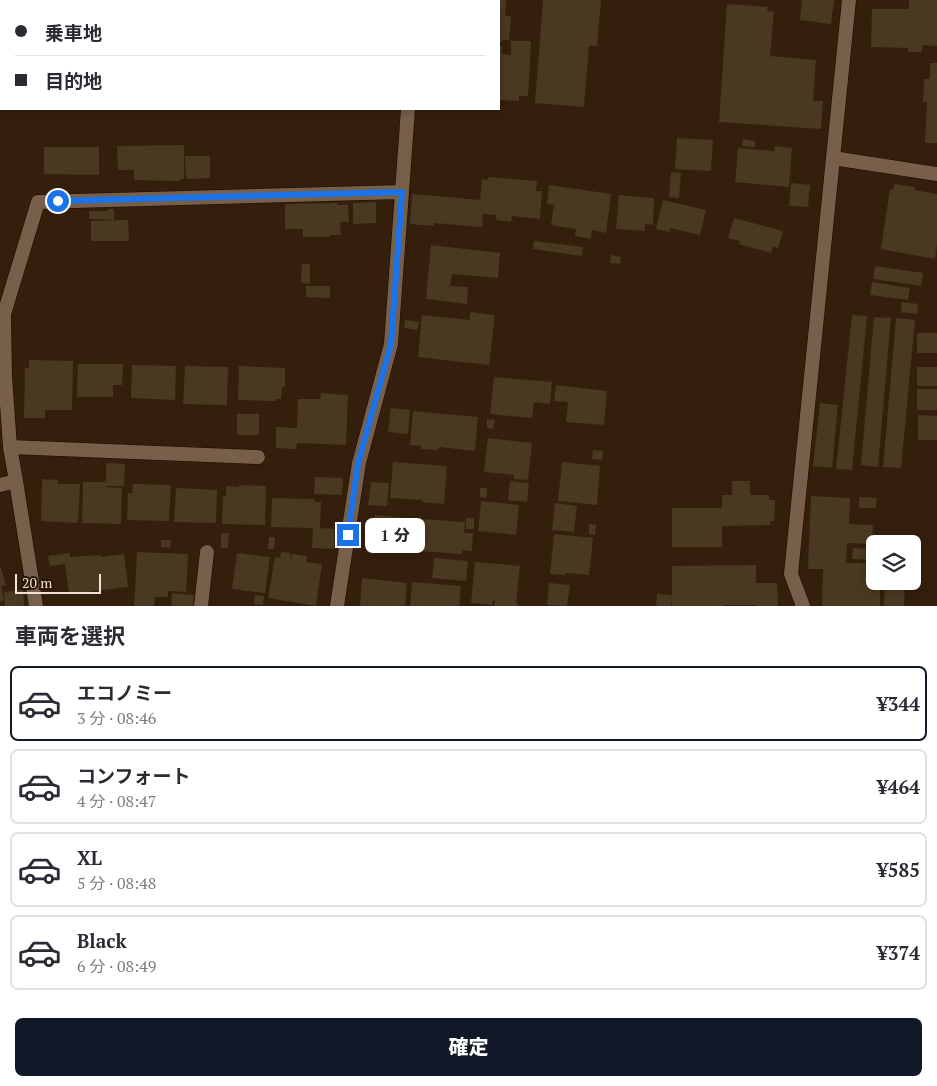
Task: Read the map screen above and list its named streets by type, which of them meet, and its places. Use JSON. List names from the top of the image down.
{
  "scale_bar": "20 m",
  "page": {
    "banner": ["乗車地", "目的地"],
    "bubble": "1 分",
    "scale": "20 m",
    "heading": "車両を選択",
    "list": [
      {
        "name": "エコノミー",
        "note": "3 分 · 08:46",
        "value": "¥344"
      },
      {
        "name": "コンフォート",
        "note": "4 分 · 08:47",
        "value": "¥464"
      },
      {
        "name": "XL",
        "note": "5 分 · 08:48",
        "value": "¥585"
      },
      {
        "name": "Black",
        "note": "6 分 · 08:49",
        "value": "¥374"
      }
    ],
    "buttons": "確定"
  }
}
